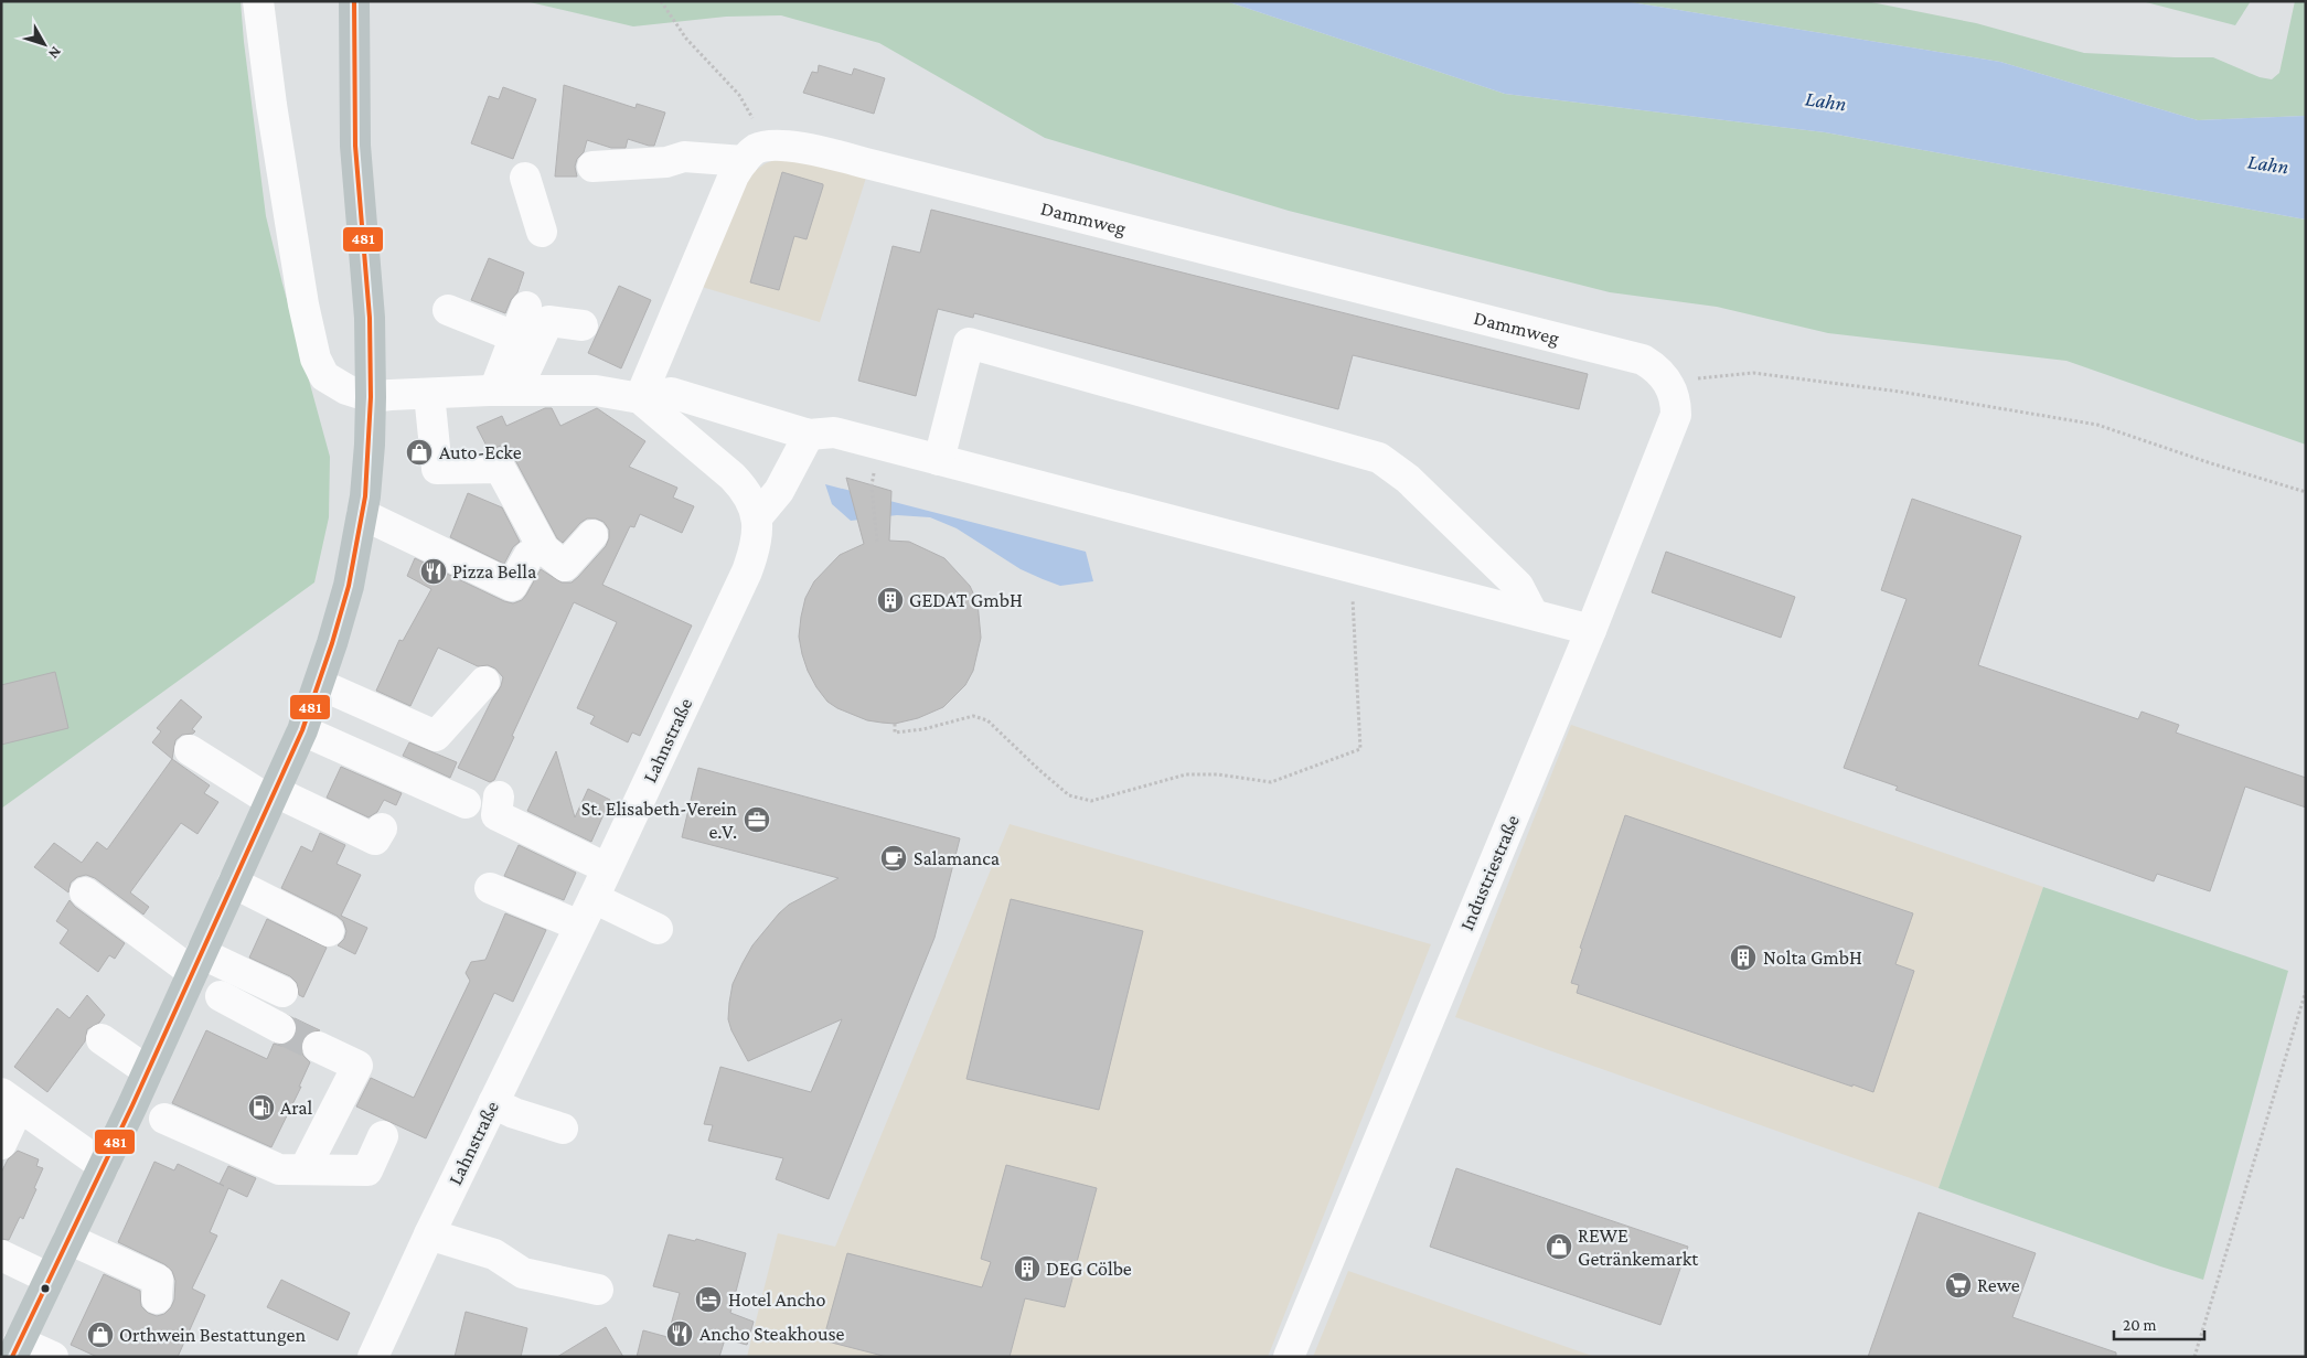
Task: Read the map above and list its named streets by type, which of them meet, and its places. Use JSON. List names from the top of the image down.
{
  "streets": {
    "street": ["Dammweg", "Lahnstraße", "Industriestraße"]
  },
  "crossings": [
    ["Dammweg", "Industriestraße"]
  ],
  "water": ["Lahn"],
  "places": {
    "shop": ["Auto-Ecke", "REWE Getränkemarkt", "Orthwein Bestattungen"],
    "restaurant": ["Pizza Bella", "Ancho Steakhouse"],
    "building": ["GEDAT GmbH", "Nolta GmbH", "DEG Cölbe"],
    "office": ["St. Elisabeth-Verein e.V."],
    "cafe": ["Salamanca"],
    "fuel station": ["Aral"],
    "supermarket": ["Rewe"],
    "hotel": ["Hotel Ancho"]
  },
  "lines": ["transit line 481"],
  "scale_bar": "20 m",
  "north": "bottom right"
}
